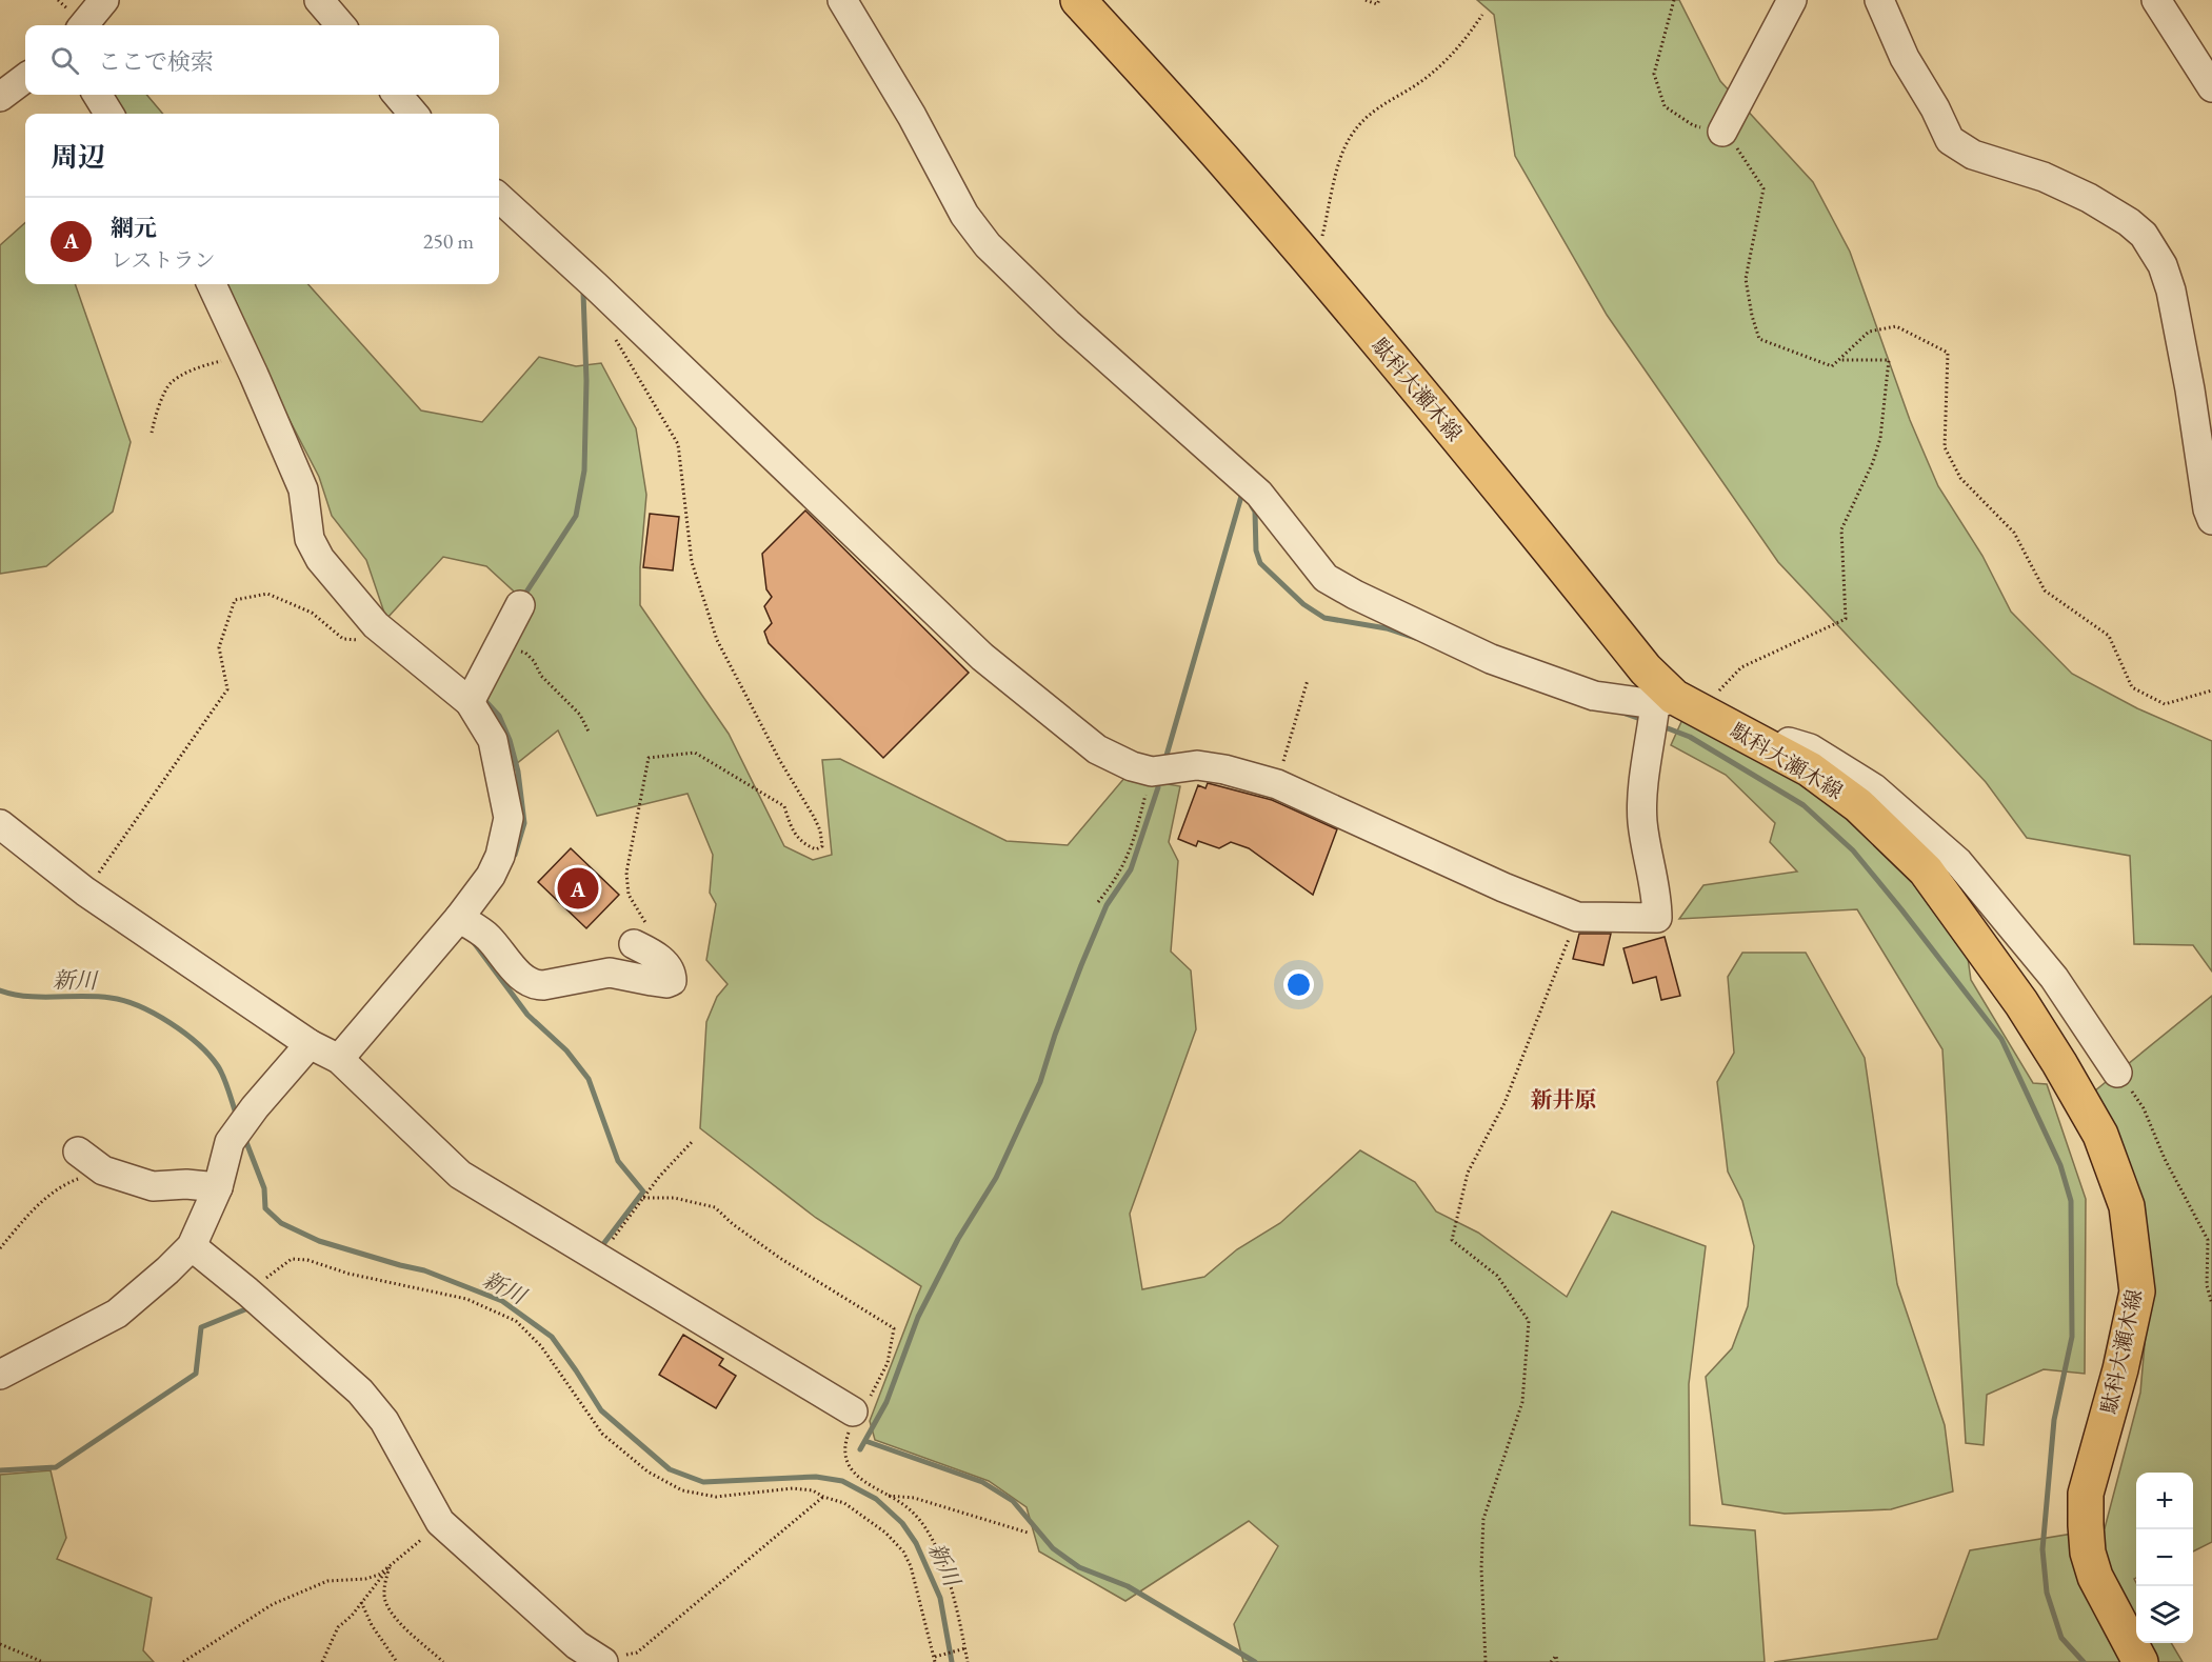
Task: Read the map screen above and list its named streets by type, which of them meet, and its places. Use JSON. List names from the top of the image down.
{
  "streets": {
    "main road": ["駄科大瀬木線"]
  },
  "districts": ["新井原"],
  "water": ["新川"],
  "page": {
    "search": "ここで検索",
    "heading": "周辺",
    "list": [
      {
        "mark": "A",
        "name": "網元",
        "note": "レストラン",
        "value": "250 m"
      }
    ],
    "pins": "A",
    "map_buttons": ["+", "−"]
  }
}
